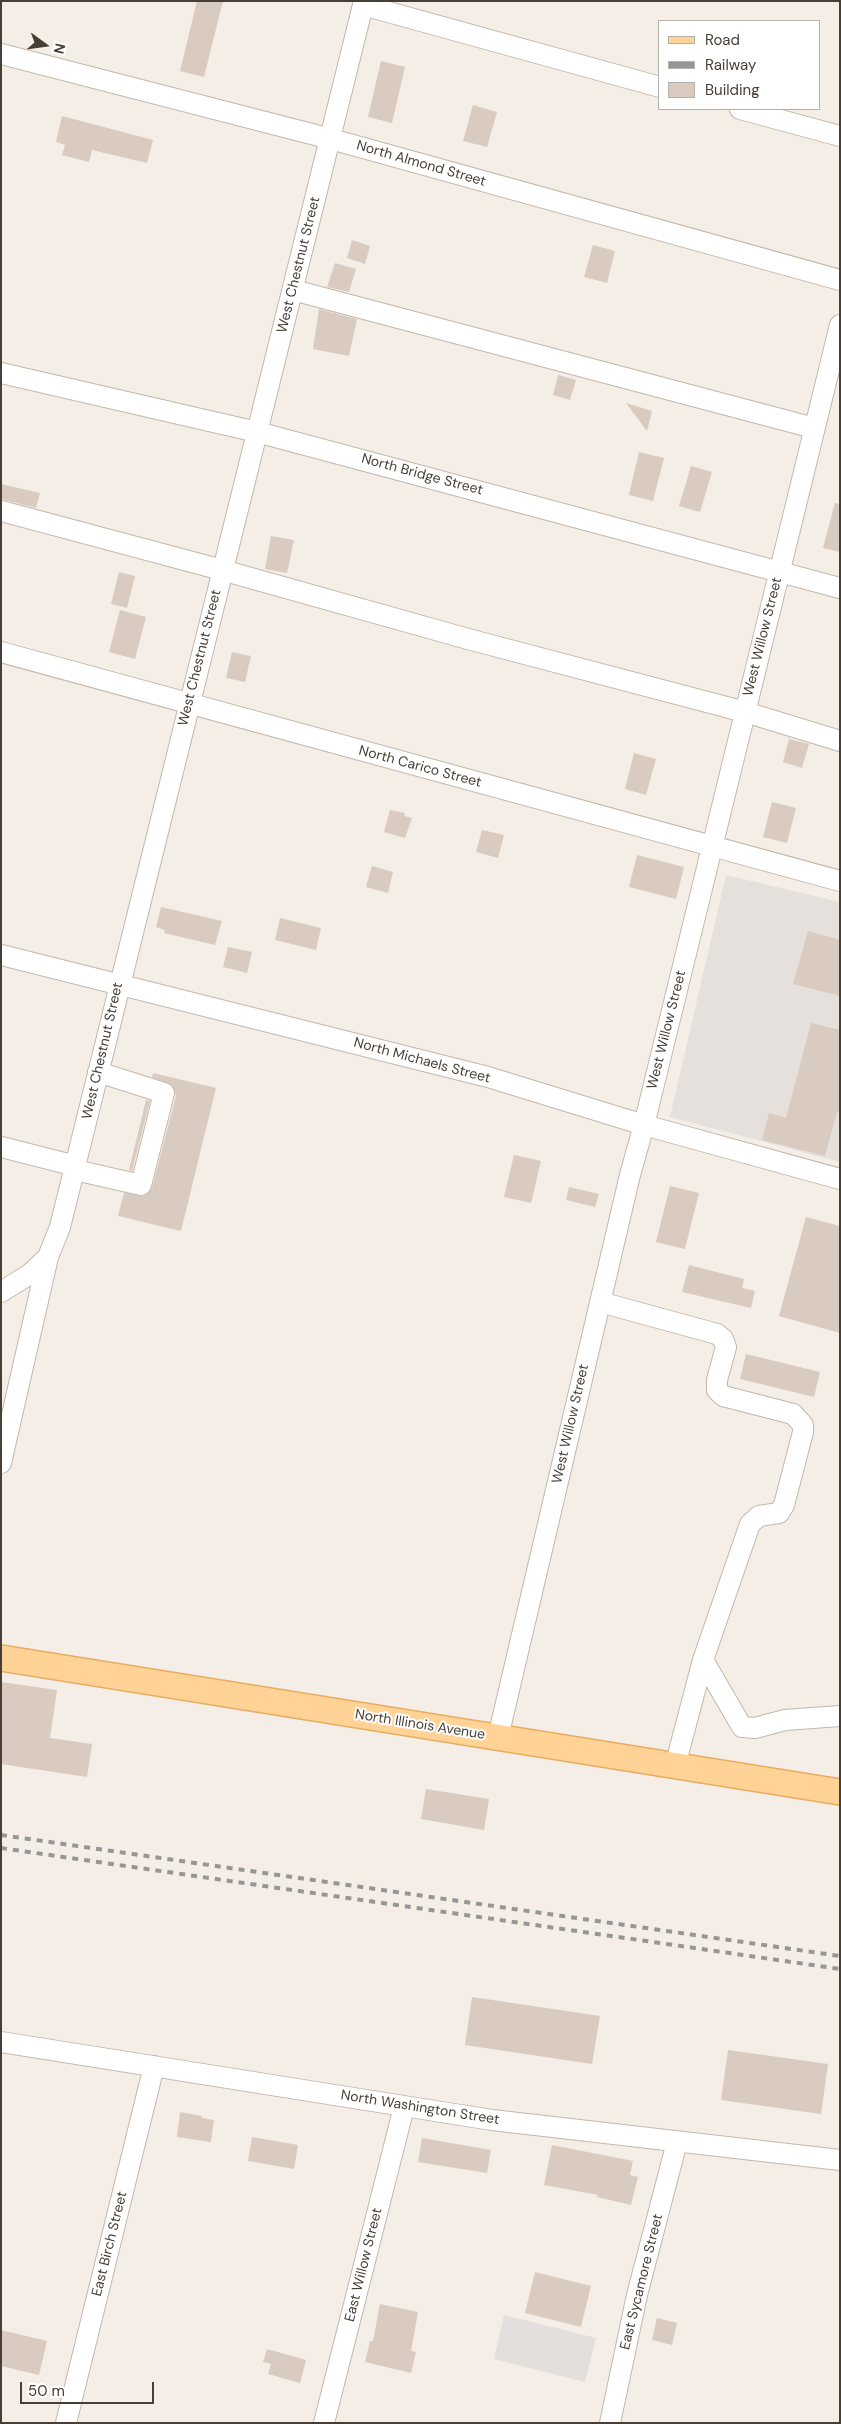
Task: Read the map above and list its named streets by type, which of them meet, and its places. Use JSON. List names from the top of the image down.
{
  "streets": {
    "main road": ["North Illinois Avenue"],
    "street": [
      "North Almond Street",
      "West Chestnut Street",
      "North Bridge Street",
      "West Willow Street",
      "North Carico Street",
      "North Michaels Street",
      "North Washington Street",
      "East Birch Street",
      "East Willow Street",
      "East Sycamore Street"
    ]
  },
  "crossings": [
    ["North Almond Street", "West Chestnut Street"],
    ["West Chestnut Street", "North Bridge Street"],
    ["West Chestnut Street", "North Carico Street"],
    ["West Chestnut Street", "North Michaels Street"],
    ["North Bridge Street", "West Willow Street"],
    ["West Willow Street", "North Carico Street"],
    ["West Willow Street", "North Michaels Street"],
    ["West Willow Street", "North Illinois Avenue"],
    ["North Washington Street", "East Birch Street"],
    ["North Washington Street", "East Willow Street"],
    ["North Washington Street", "East Sycamore Street"]
  ],
  "legend": ["Road", "Railway", "Building"],
  "scale_bar": "50 m",
  "north": "right"
}
